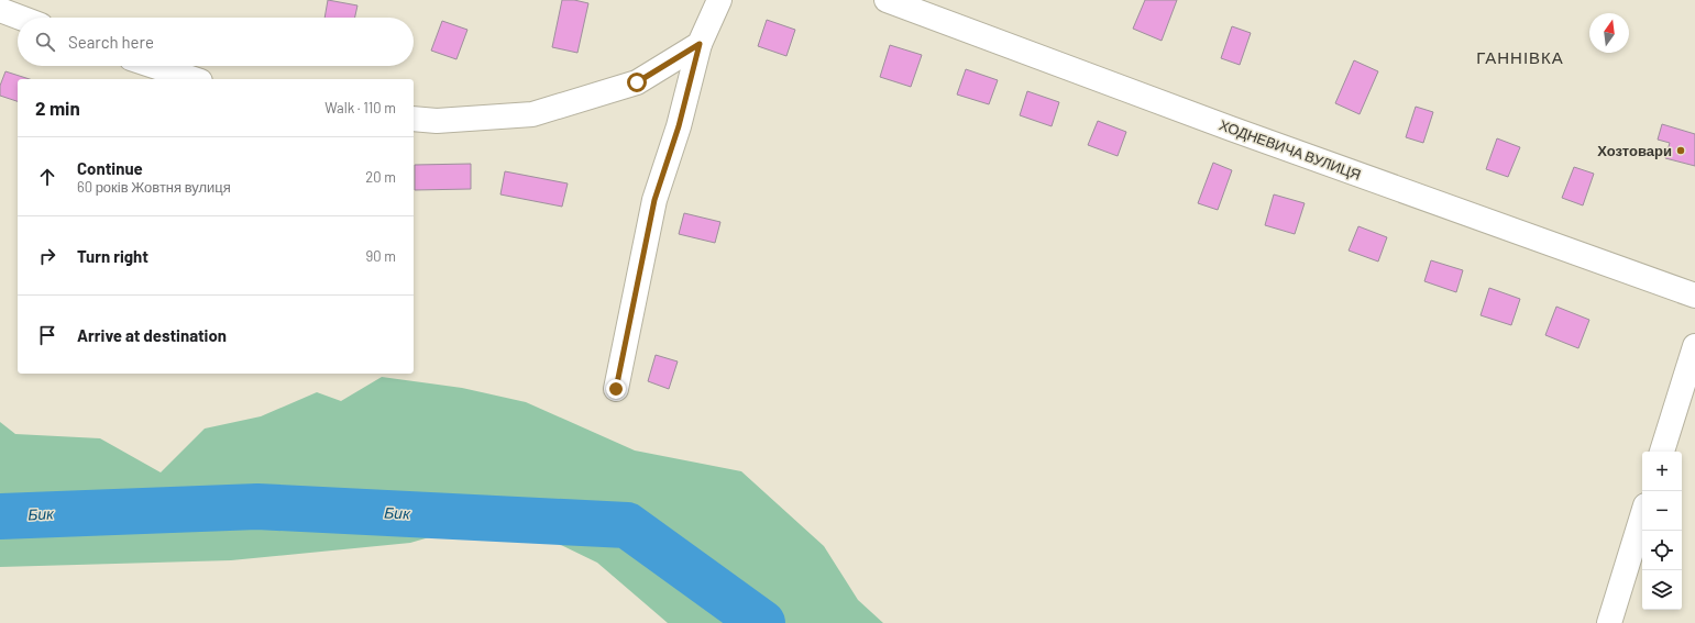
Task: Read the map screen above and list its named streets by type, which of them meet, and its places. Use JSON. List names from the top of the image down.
{
  "streets": {
    "street": ["ХОДНЕВИЧА ВУЛИЦЯ"]
  },
  "districts": ["ГАННІВКА"],
  "water": ["Бик"],
  "places": ["Хозтовари"],
  "north": "top",
  "page": {
    "search": "Search here",
    "heading": ["2 min", "Walk · 110 m"],
    "list": [
      ["Continue", "60 років Жовтня вулиця", "20 m"],
      ["Turn right", "90 m"],
      "Arrive at destination"
    ],
    "map_buttons": ["+", "−"]
  }
}
